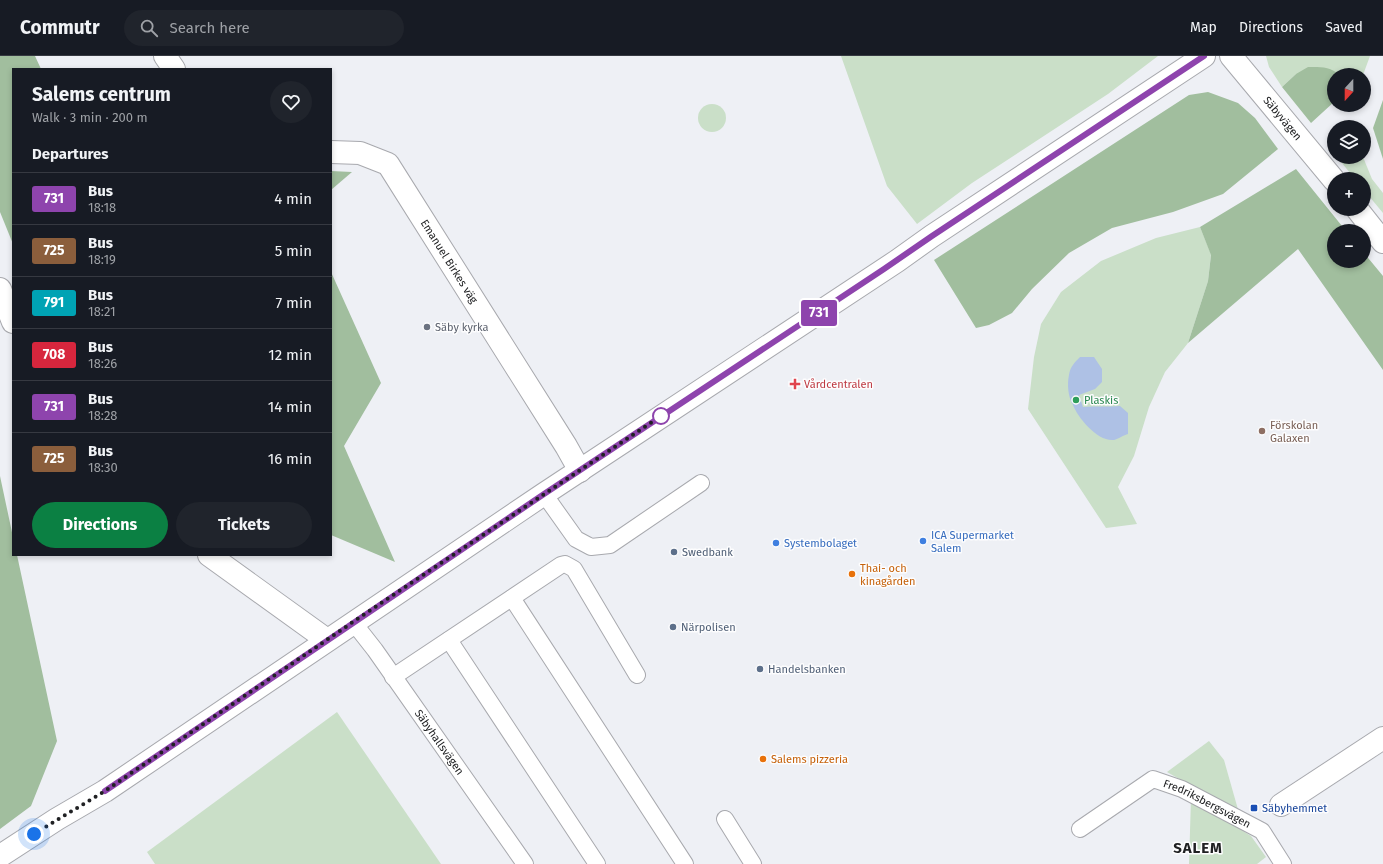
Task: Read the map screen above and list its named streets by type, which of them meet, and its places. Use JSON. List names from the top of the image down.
{
  "streets": {
    "street": ["Säbyvägen", "Emanuel Birkes väg"],
    "lane": ["Säbyhallsvägen", "Fredriksbergsvägen"]
  },
  "districts": ["SALEM"],
  "places": {
    "other": [
      "Säby kyrka",
      "Plaskis",
      "Förskolan Galaxen",
      "ICA Supermarket Salem",
      "Systembolaget",
      "Swedbank",
      "Thai- och kinagården",
      "Närpolisen",
      "Handelsbanken",
      "Salems pizzeria"
    ],
    "health": ["Vårdcentralen"],
    "transit": ["Säbyhemmet"]
  },
  "lines": ["bus line 731"],
  "north": "bottom",
  "page": {
    "header": "Commutr",
    "search": "Search here",
    "nav": ["Map", "Directions", "Saved"],
    "on_map": "731",
    "map_buttons": ["+", "−"],
    "heading": [
      ["Salems centrum", "Walk · 3 min · 200 m"],
      "Departures"
    ],
    "list": [
      {
        "mark": "731",
        "name": "Bus",
        "note": "18:18",
        "value": "4 min"
      },
      {
        "mark": "725",
        "name": "Bus",
        "note": "18:19",
        "value": "5 min"
      },
      {
        "mark": "791",
        "name": "Bus",
        "note": "18:21",
        "value": "7 min"
      },
      {
        "mark": "708",
        "name": "Bus",
        "note": "18:26",
        "value": "12 min"
      },
      {
        "mark": "731",
        "name": "Bus",
        "note": "18:28",
        "value": "14 min"
      },
      {
        "mark": "725",
        "name": "Bus",
        "note": "18:30",
        "value": "16 min"
      }
    ],
    "buttons": ["Directions", "Tickets"]
  }
}
